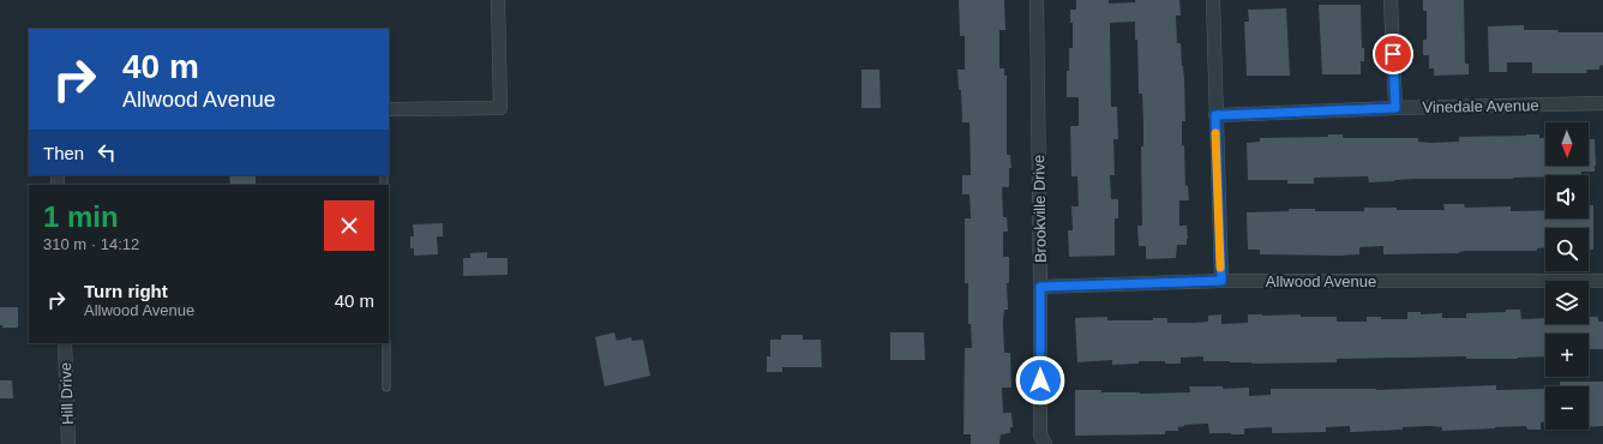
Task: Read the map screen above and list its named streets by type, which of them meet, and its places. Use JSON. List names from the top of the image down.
{
  "streets": {
    "street": [
      "Vinedale Avenue",
      "Brookville Drive",
      "Allwood Avenue",
      "Hill Drive"
    ]
  },
  "crossings": [
    ["Brookville Drive", "Allwood Avenue"]
  ],
  "north": "bottom",
  "page": {
    "turn": ["40 m", "Allwood Avenue"],
    "map_buttons": ["+", "−"],
    "then": "Then",
    "heading": ["1 min", "310 m · 14:12"],
    "list": [
      {
        "name": "Turn right",
        "note": "Allwood Avenue",
        "value": "40 m"
      }
    ]
  }
}
